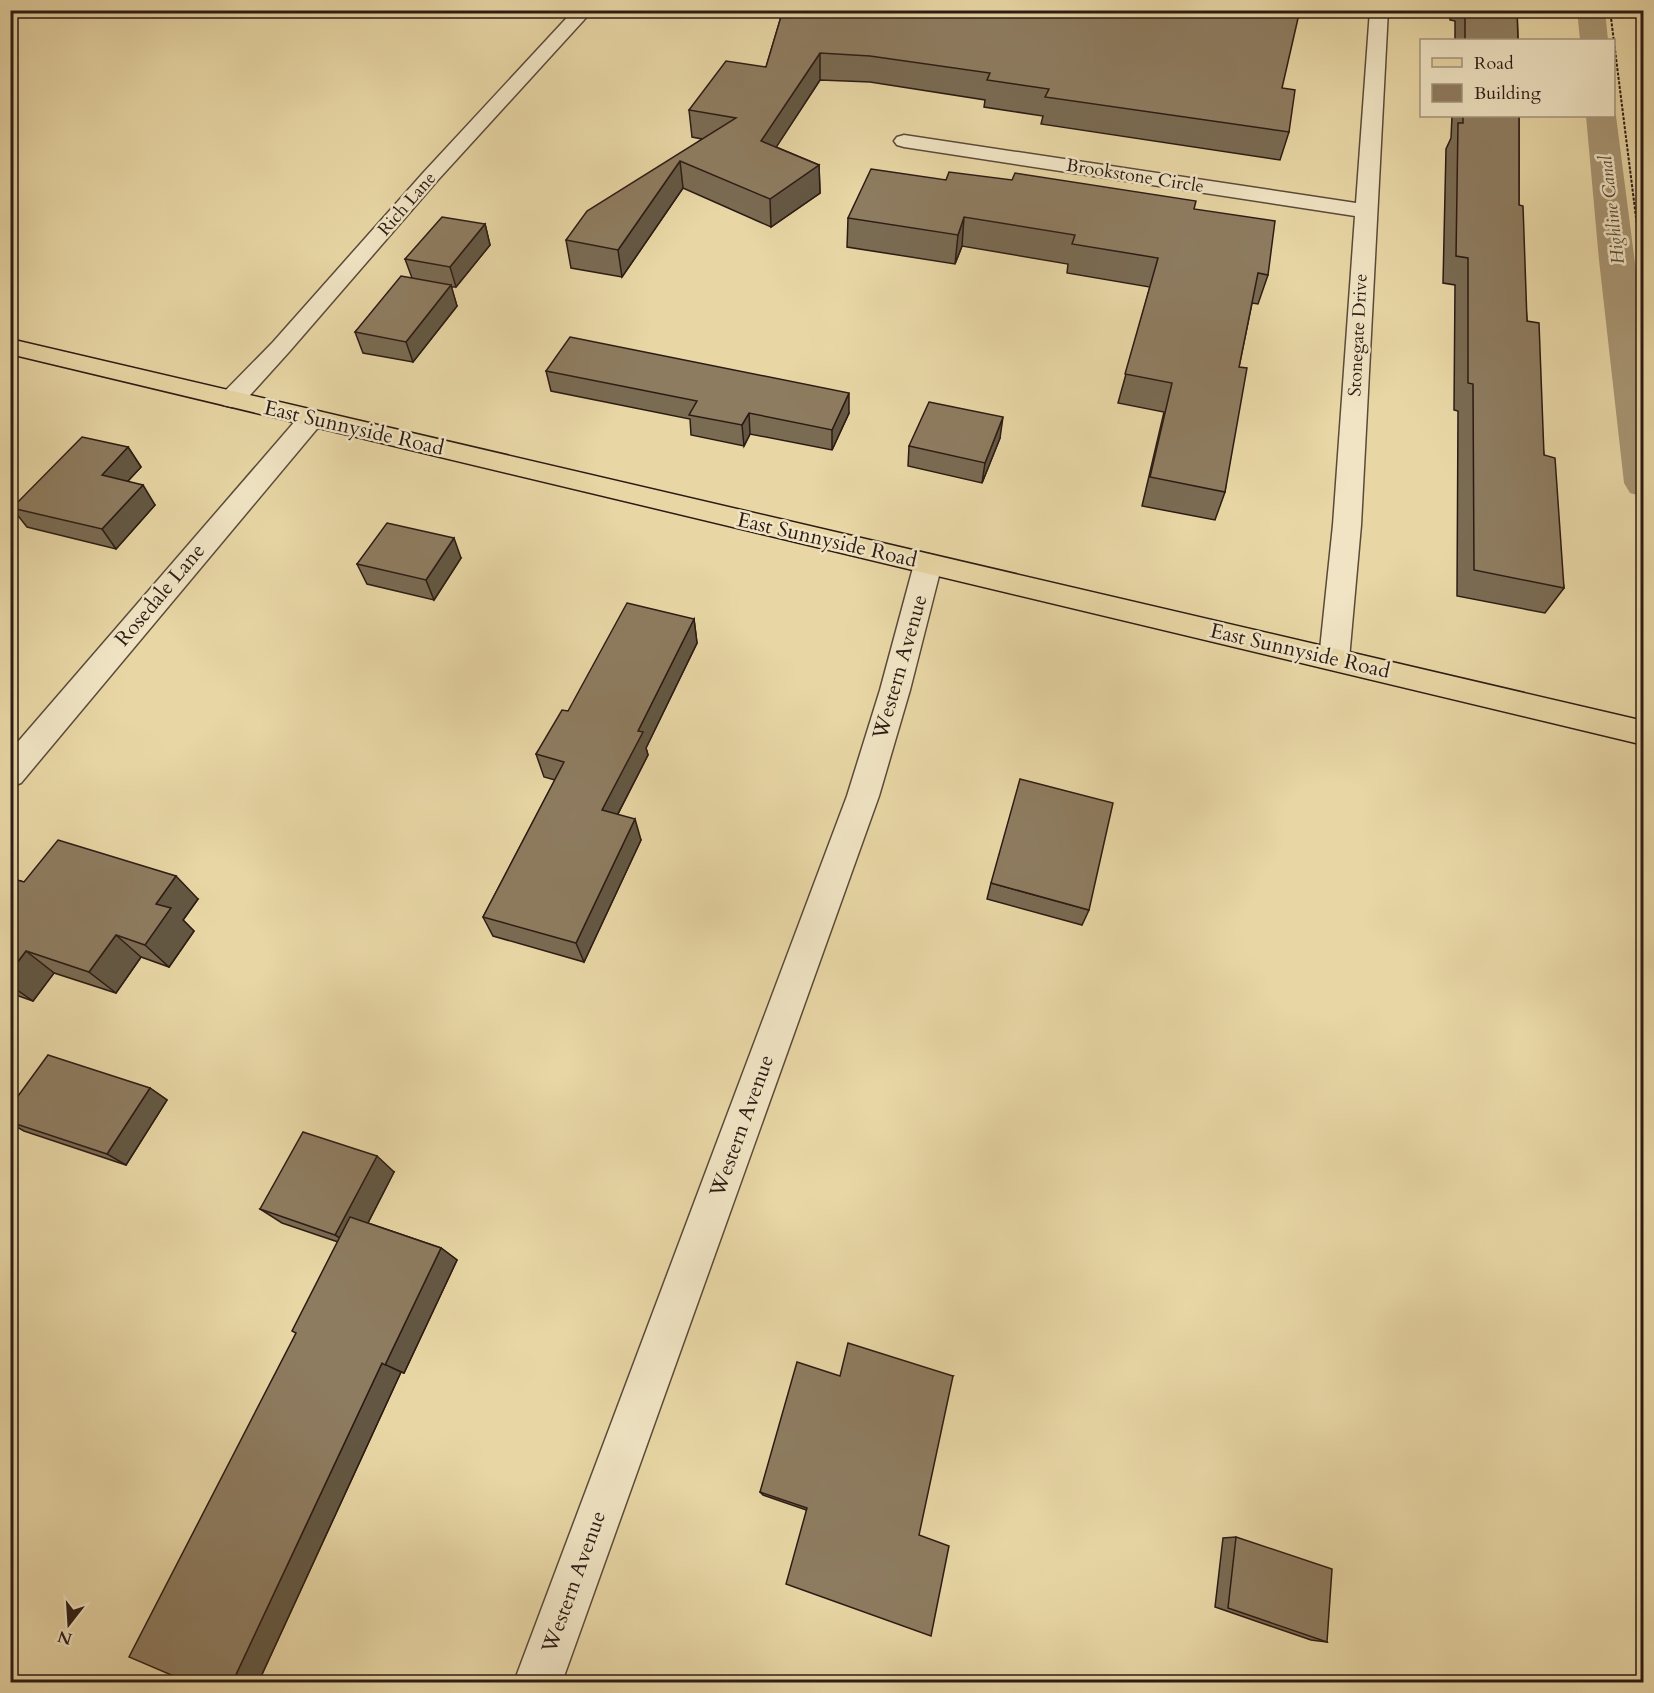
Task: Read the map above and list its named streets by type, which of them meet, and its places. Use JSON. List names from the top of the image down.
{
  "streets": {
    "main road": ["East Sunnyside Road"],
    "street": [
      "Brookstone Circle",
      "Rich Lane",
      "Stonegate Drive",
      "Rosedale Lane",
      "Western Avenue"
    ]
  },
  "crossings": [
    ["Brookstone Circle", "Stonegate Drive"],
    ["Rich Lane", "East Sunnyside Road"],
    ["Stonegate Drive", "East Sunnyside Road"],
    ["East Sunnyside Road", "Rosedale Lane"],
    ["East Sunnyside Road", "Western Avenue"]
  ],
  "water": ["Highline Canal"],
  "legend": ["Road", "Building"],
  "north": "bottom"
}
